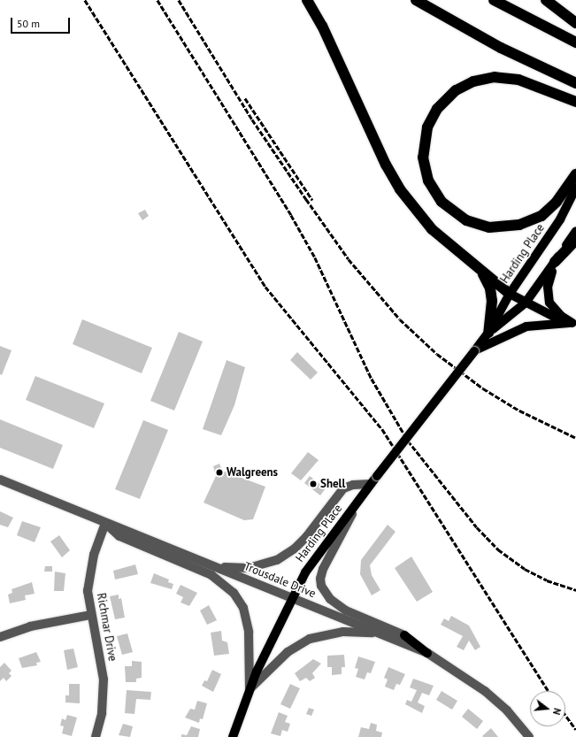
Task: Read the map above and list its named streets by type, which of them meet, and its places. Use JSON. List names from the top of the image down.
{
  "streets": {
    "main road": ["Harding Place"],
    "street": ["Trousdale Drive", "Richmar Drive"]
  },
  "crossings": [
    ["Harding Place", "Trousdale Drive"],
    ["Trousdale Drive", "Richmar Drive"]
  ],
  "places": ["Walgreens", "Shell"],
  "scale_bar": "50 m",
  "north": "right"
}
